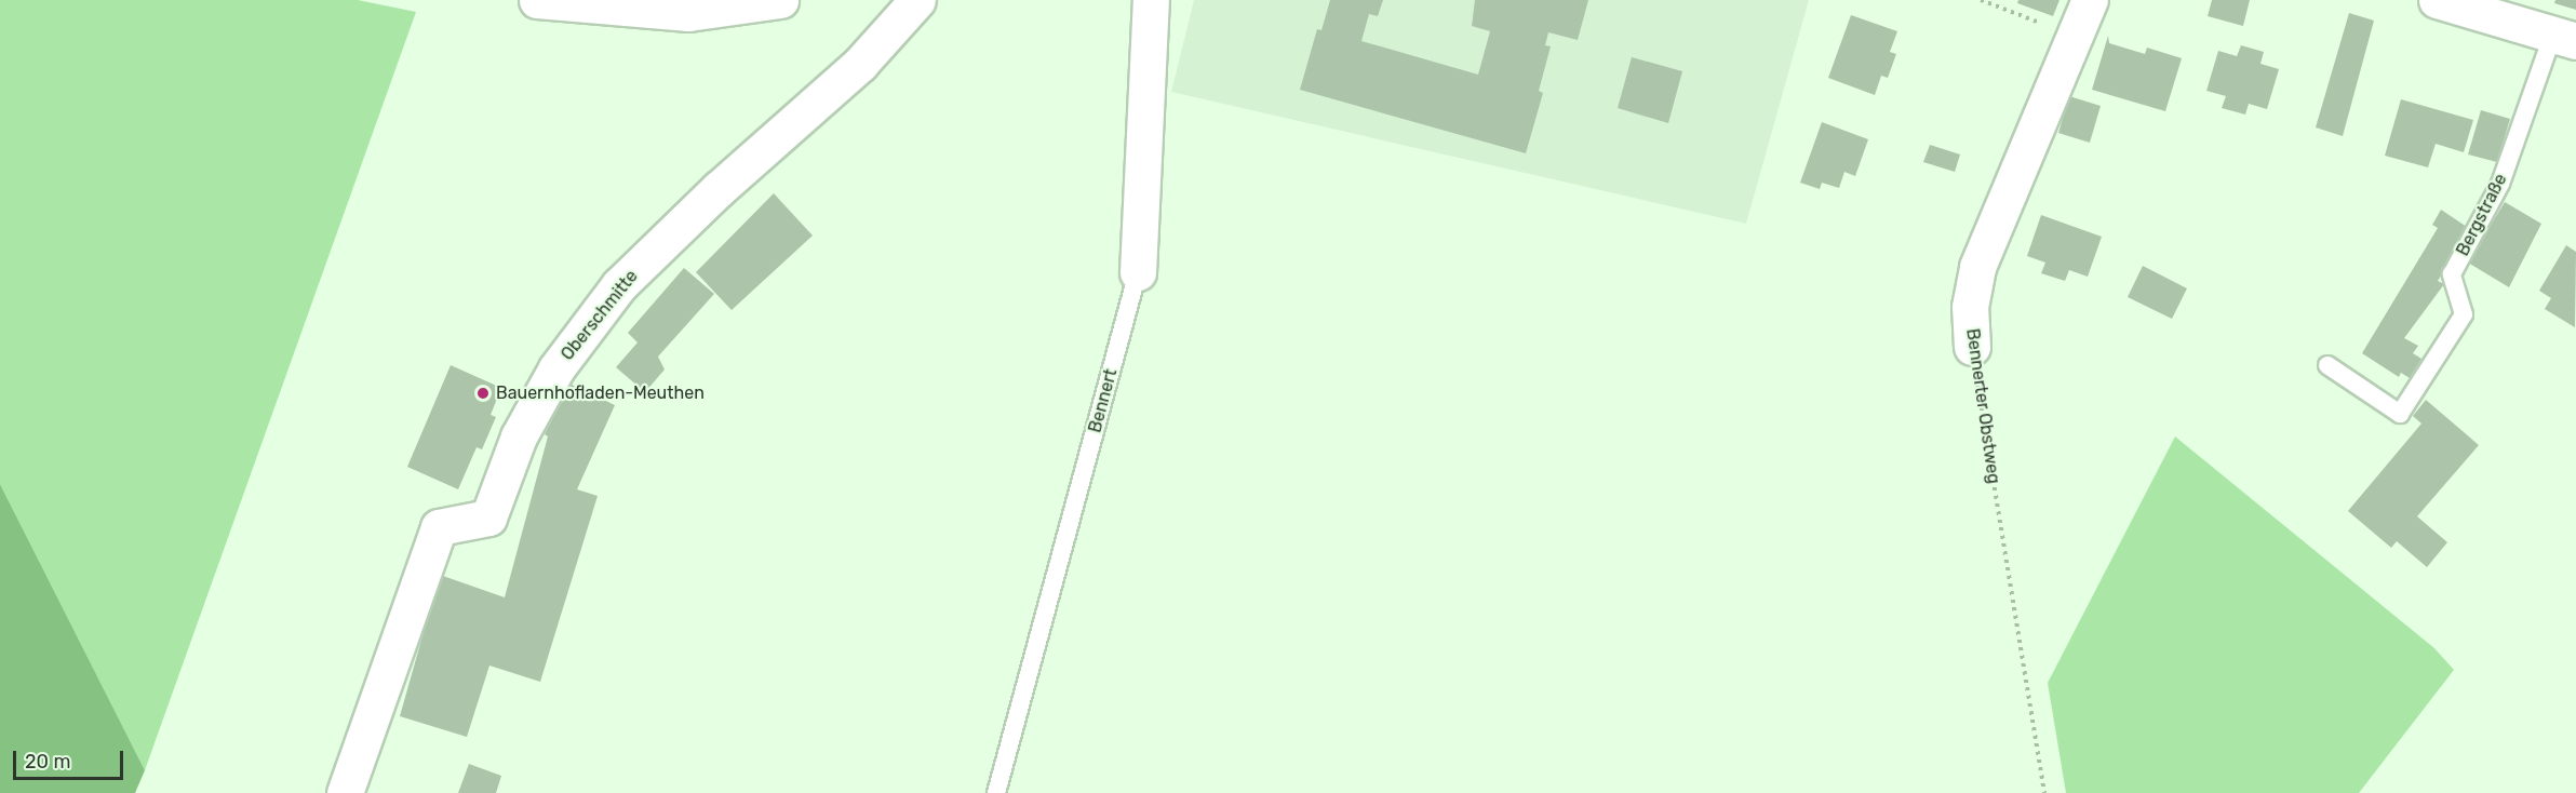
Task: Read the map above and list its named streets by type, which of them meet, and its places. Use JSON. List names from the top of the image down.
{
  "streets": {
    "street": [
      "Bergstraße",
      "Oberschmitte",
      "Bennert",
      "Bennerter Obstweg"
    ]
  },
  "places": ["Bauernhofladen-Meuthen"],
  "scale_bar": "20 m"
}
